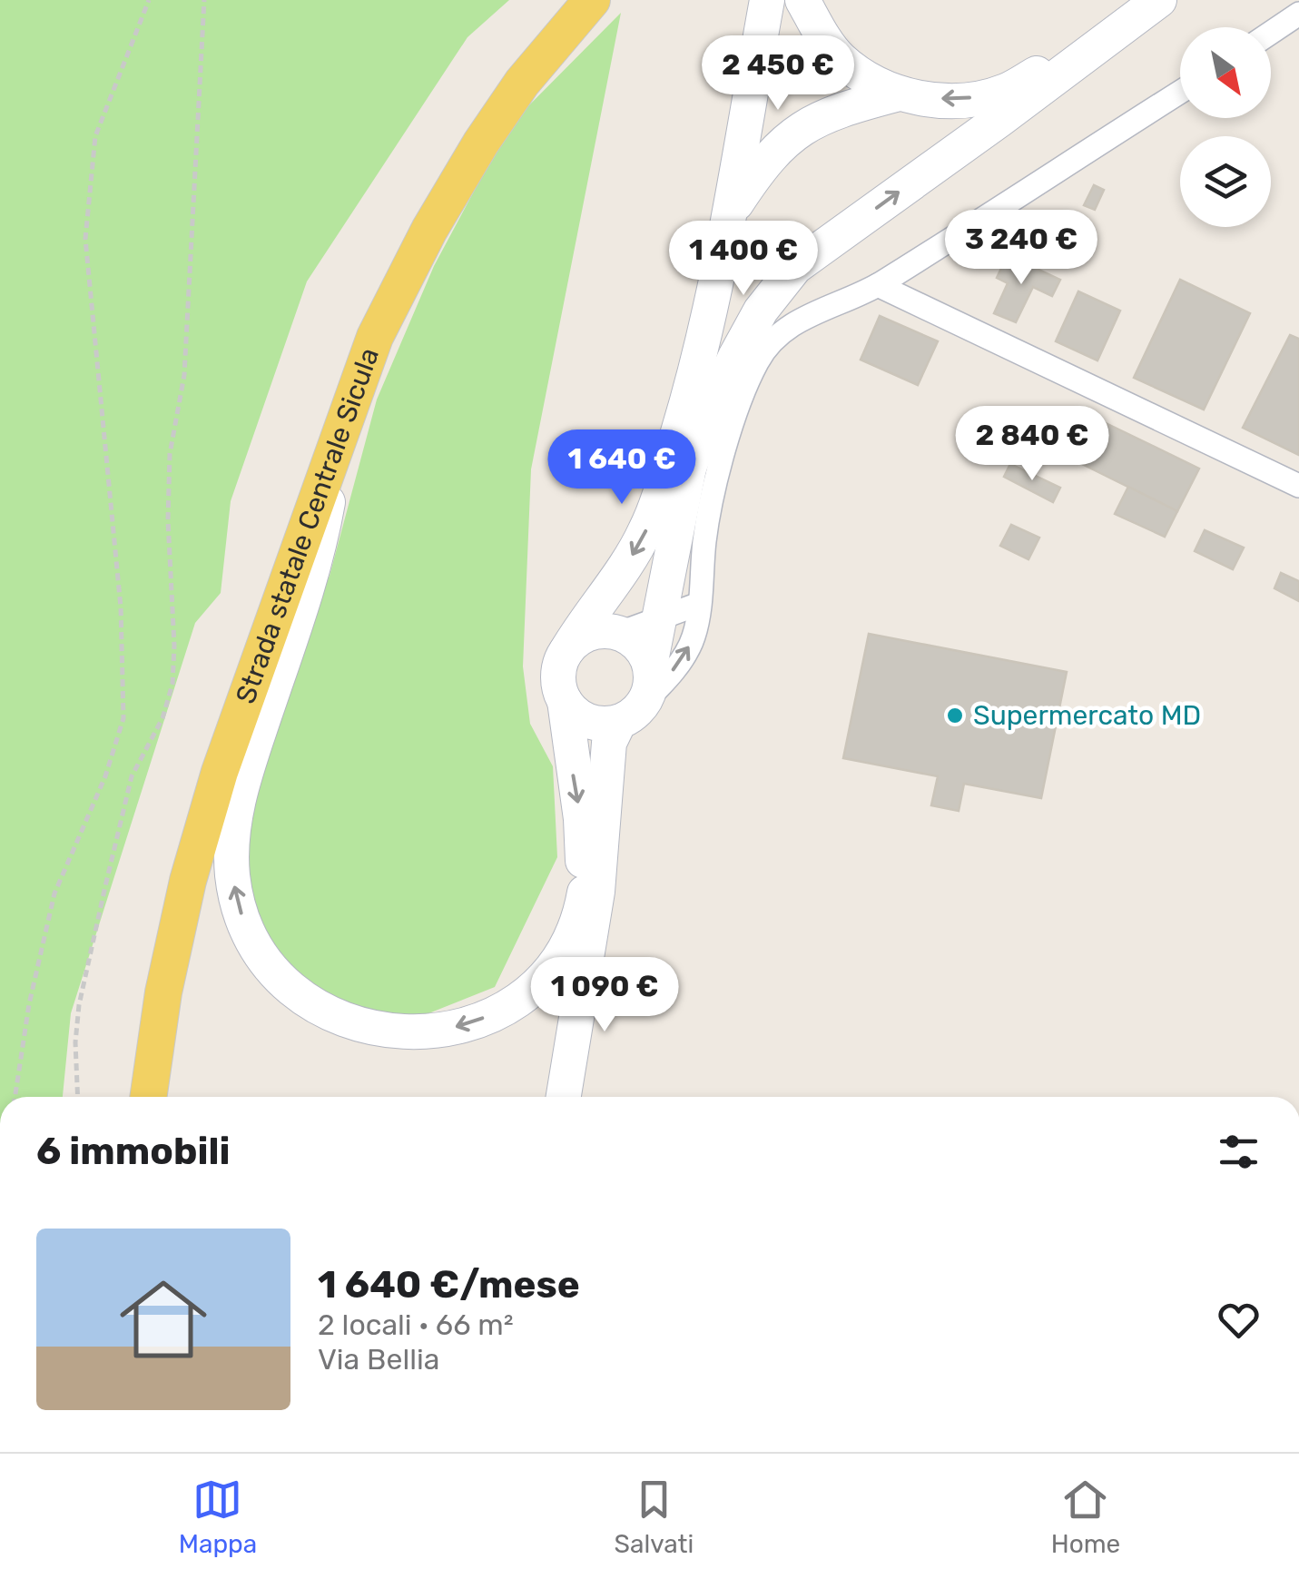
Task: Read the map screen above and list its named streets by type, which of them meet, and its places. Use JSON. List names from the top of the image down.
{
  "streets": {
    "main road": ["Strada statale Centrale Sicula"]
  },
  "places": ["Supermercato MD"],
  "north": "bottom right",
  "page": {
    "price": [
      "2 450 €",
      "3 240 €",
      "1 400 €",
      "2 840 €",
      "1 640 €",
      "1 090 €"
    ],
    "heading": "6 immobili",
    "list": [
      {
        "name": "1 640 €/mese",
        "note": "2 locali · 66 m² · Via Bellia"
      }
    ],
    "tabs": ["Mappa", "Salvati", "Home"]
  }
}
